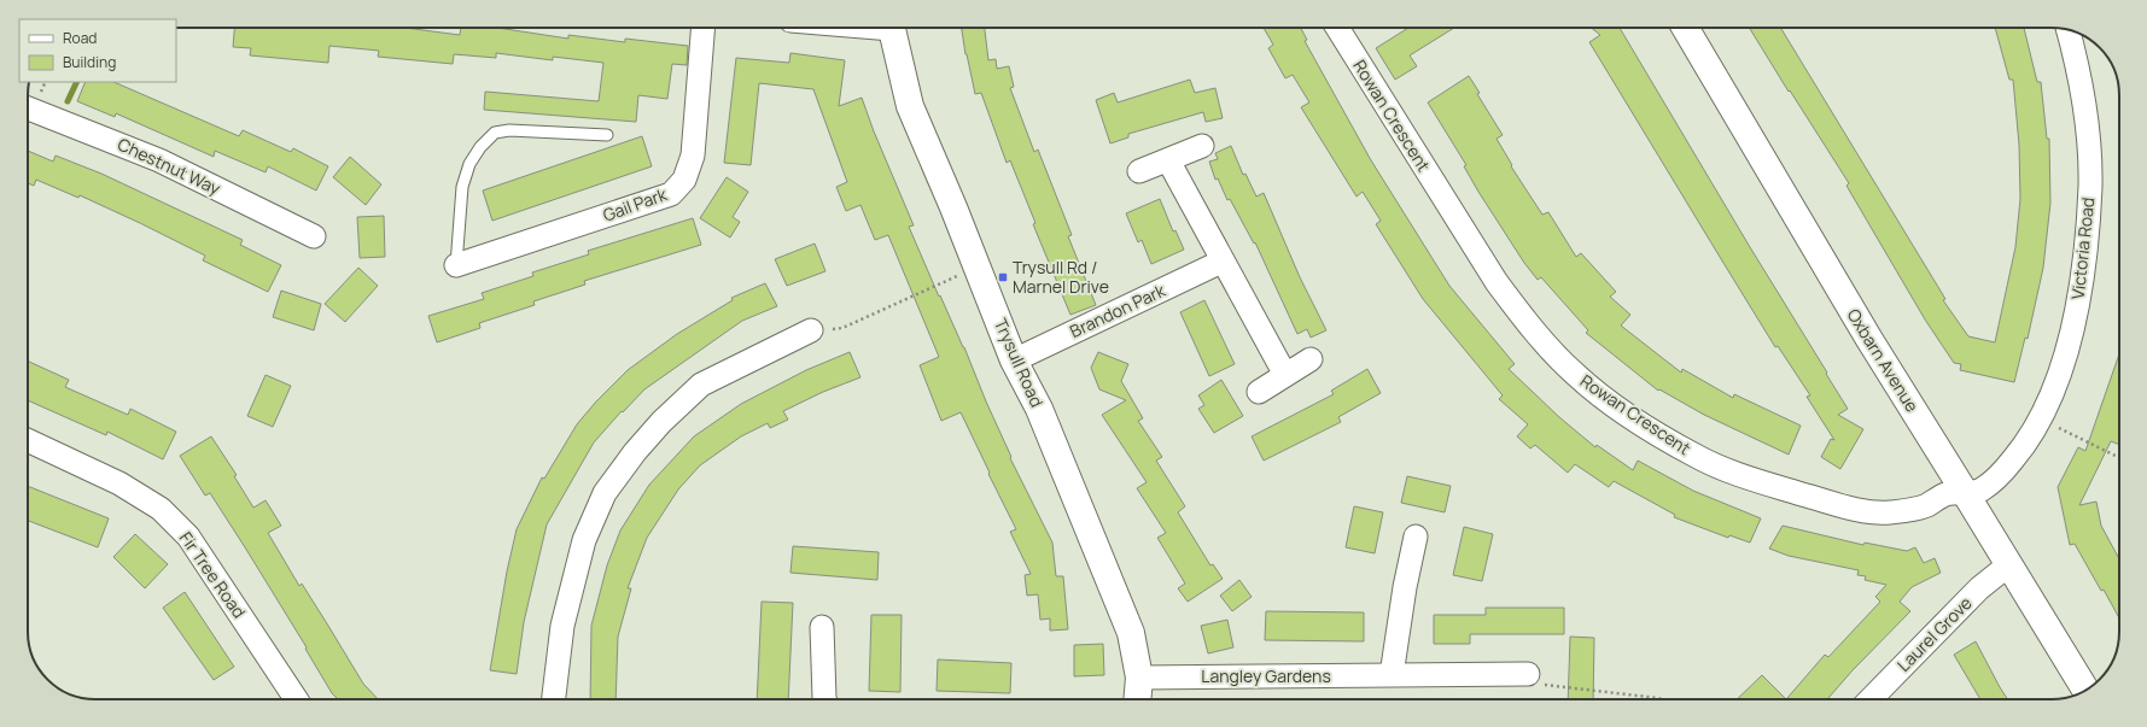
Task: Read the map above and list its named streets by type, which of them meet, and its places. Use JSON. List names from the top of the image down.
{
  "streets": {
    "street": [
      "Rowan Crescent",
      "Chestnut Way",
      "Gail Park",
      "Victoria Road",
      "Brandon Park",
      "Oxbarn Avenue",
      "Trysull Road",
      "Fir Tree Road",
      "Laurel Grove",
      "Langley Gardens"
    ]
  },
  "crossings": [
    ["Rowan Crescent", "Victoria Road"],
    ["Rowan Crescent", "Oxbarn Avenue"],
    ["Victoria Road", "Oxbarn Avenue"],
    ["Brandon Park", "Trysull Road"],
    ["Oxbarn Avenue", "Laurel Grove"],
    ["Trysull Road", "Langley Gardens"]
  ],
  "places": {
    "transit": ["Trysull Rd / Marnel Drive"]
  },
  "legend": ["Road", "Building"]
}
